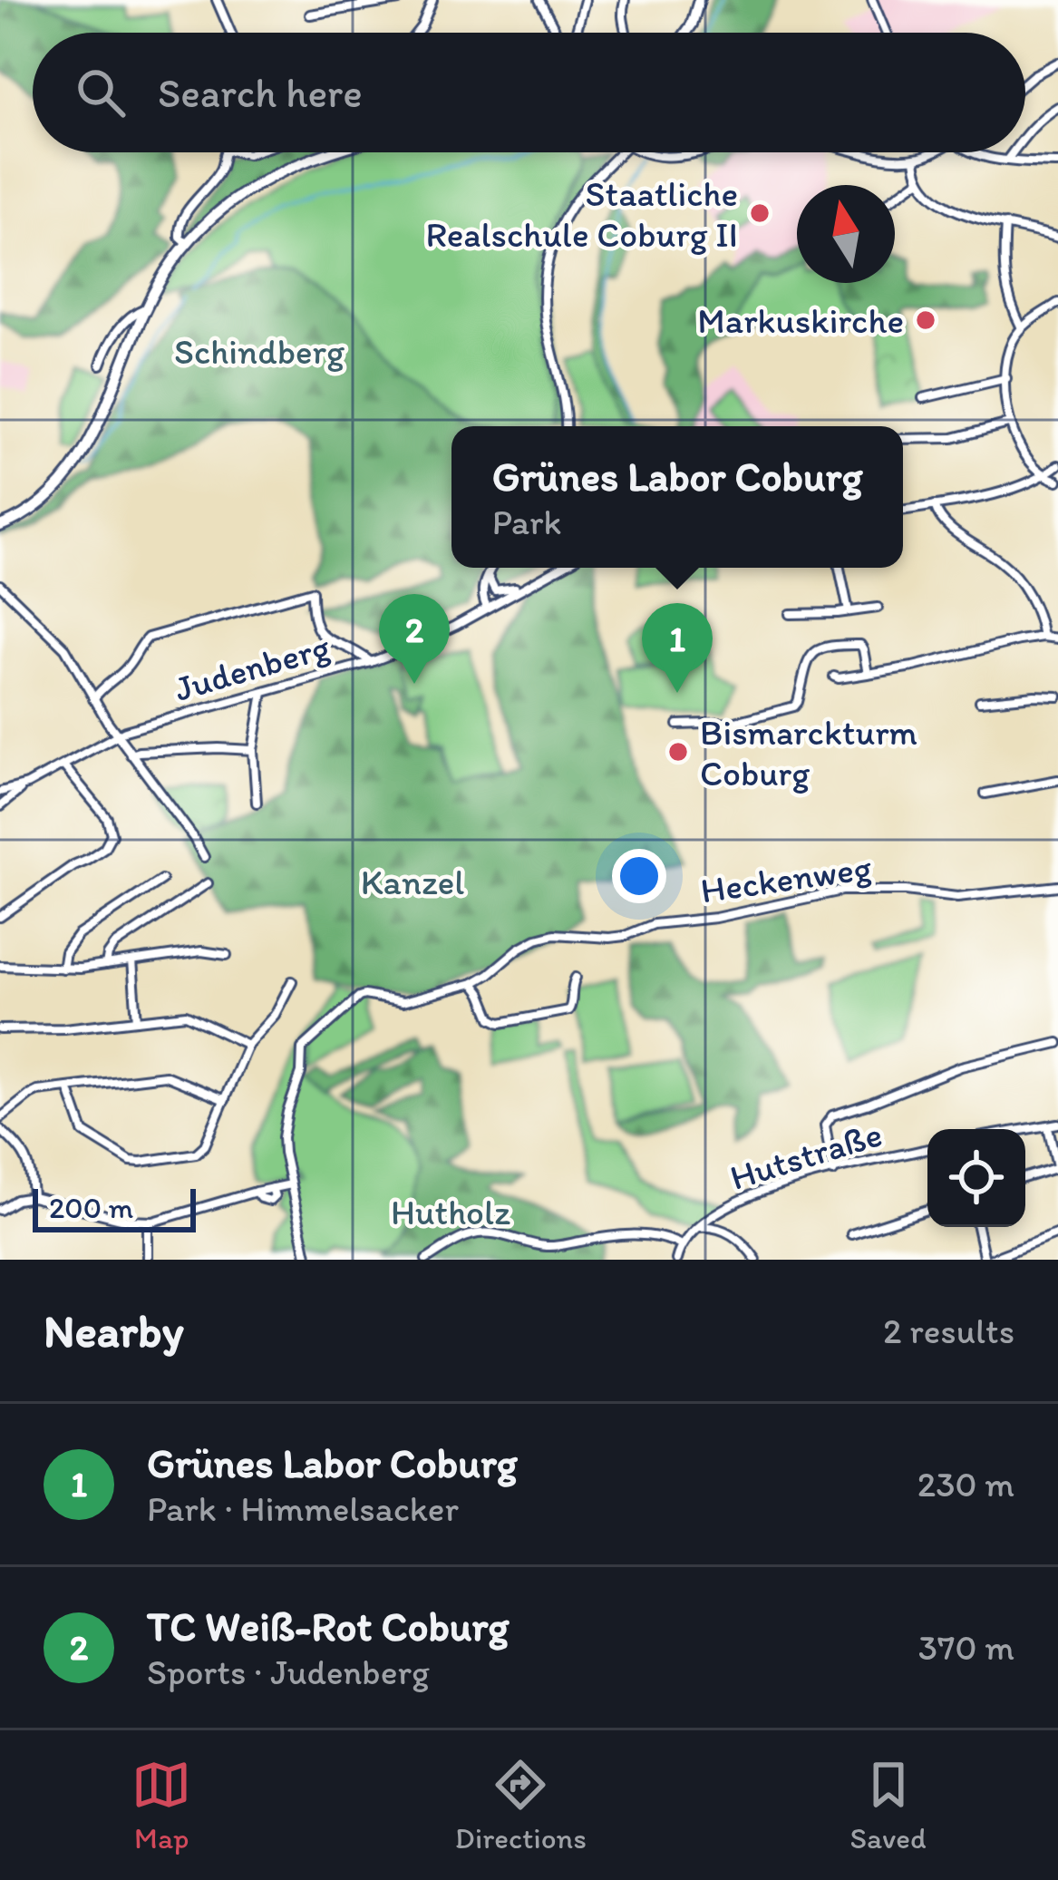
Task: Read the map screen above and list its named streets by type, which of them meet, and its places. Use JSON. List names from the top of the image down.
{
  "streets": {
    "street": ["Judenberg", "Heckenweg", "Hutstraße"]
  },
  "parks": ["Schindberg", "Kanzel", "Hutholz"],
  "places": ["Staatliche Realschule Coburg II", "Markuskirche", "Bismarckturm Coburg"],
  "scale_bar": "200 m",
  "north": "top",
  "page": {
    "search": "Search here",
    "popup": ["Grünes Labor Coburg", "Park"],
    "pins": ["2", "1"],
    "scale": "200 m",
    "heading": ["Nearby", "2 results"],
    "list": [
      {
        "mark": "1",
        "name": "Grünes Labor Coburg",
        "note": "Park · Himmelsacker",
        "value": "230 m"
      },
      {
        "mark": "2",
        "name": "TC Weiß-Rot Coburg",
        "note": "Sports · Judenberg",
        "value": "370 m"
      }
    ],
    "nav": ["Map", "Directions", "Saved"]
  }
}
